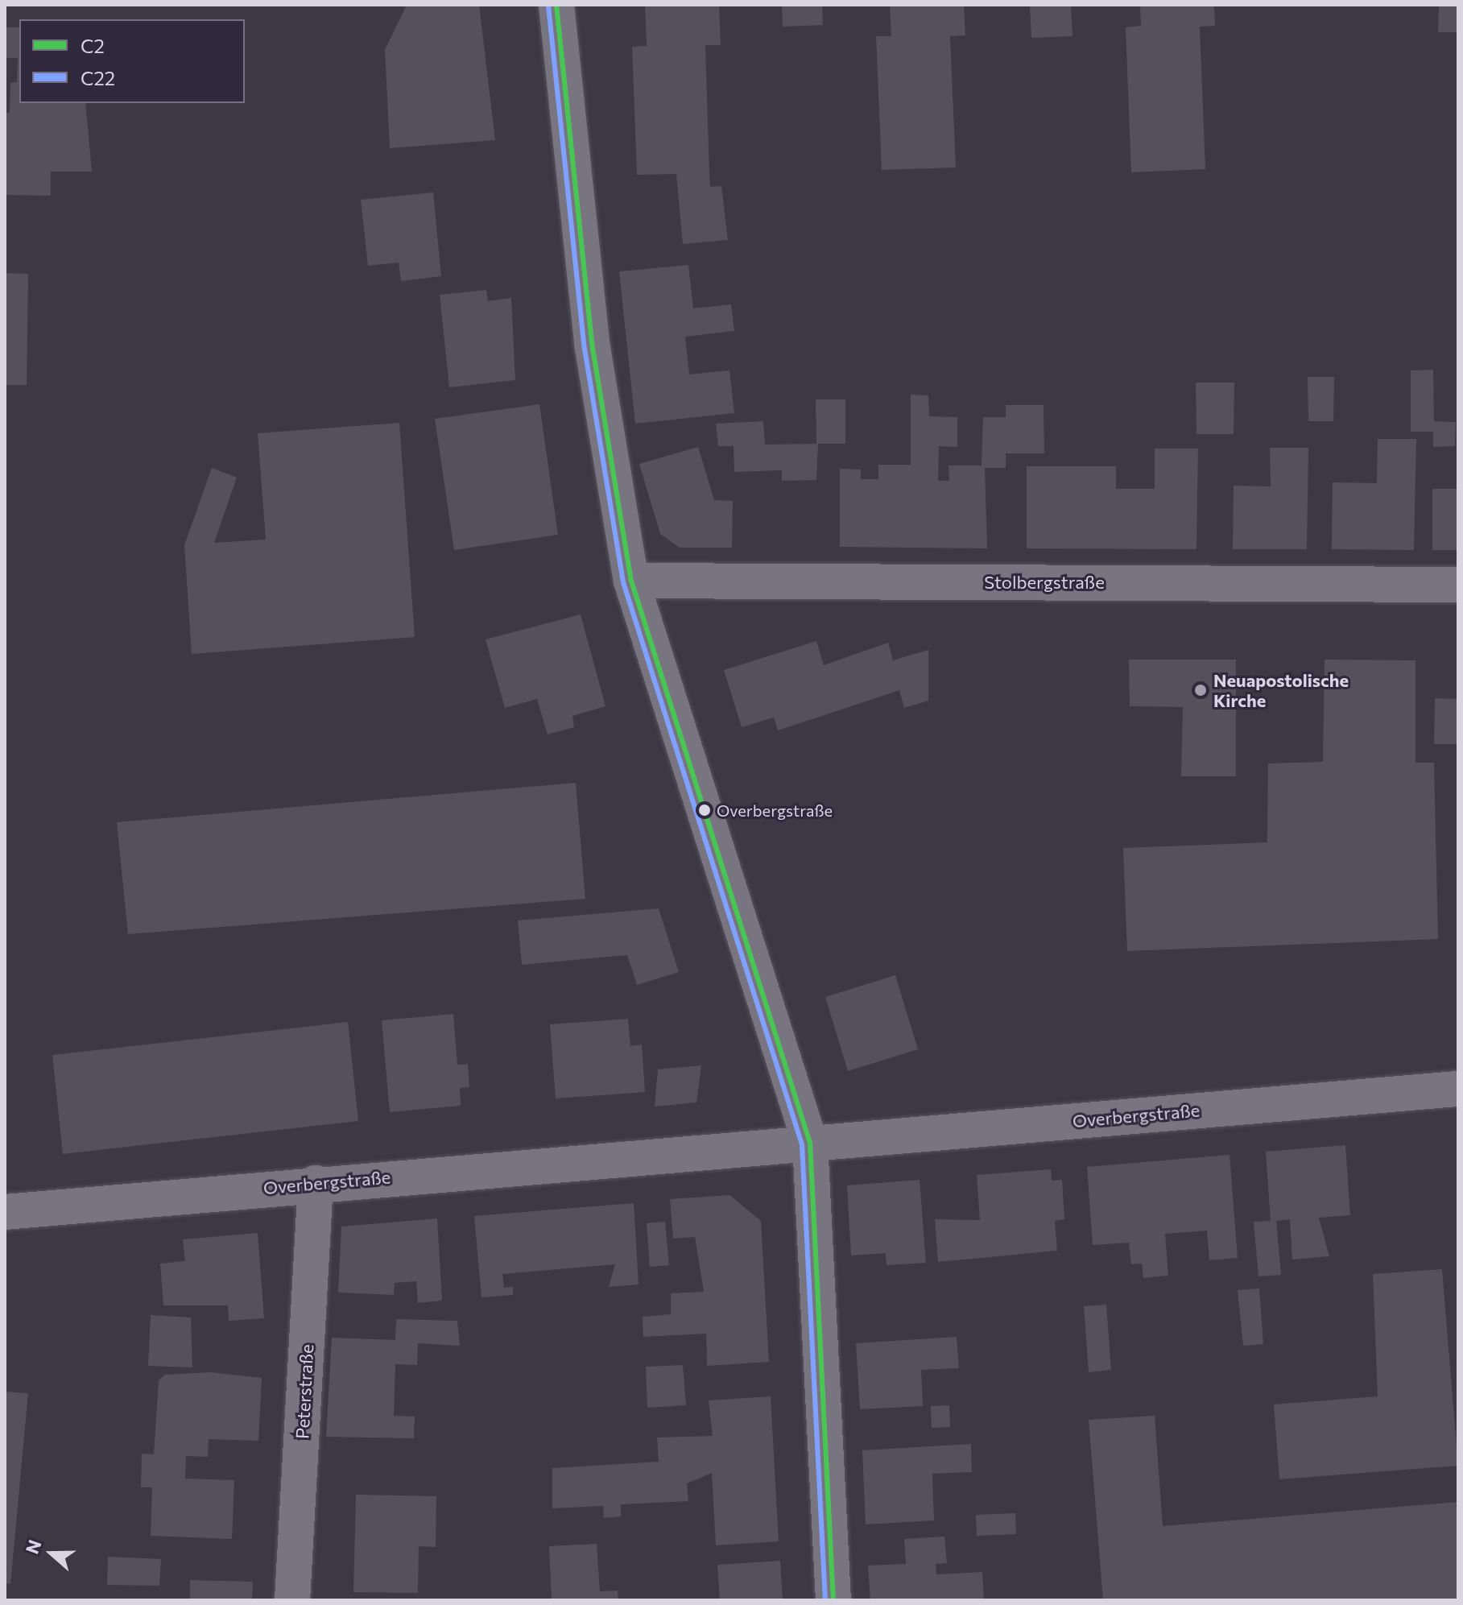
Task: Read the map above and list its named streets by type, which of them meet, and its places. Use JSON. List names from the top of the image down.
{
  "streets": {
    "street": ["Stolbergstraße", "Overbergstraße", "Peterstraße"]
  },
  "crossings": [
    ["Overbergstraße", "Peterstraße"]
  ],
  "places": ["Neuapostolische Kirche", "Overbergstraße"],
  "lines": ["transit line C2", "transit line C22"],
  "legend": ["C2", "C22"],
  "north": "left"
}
